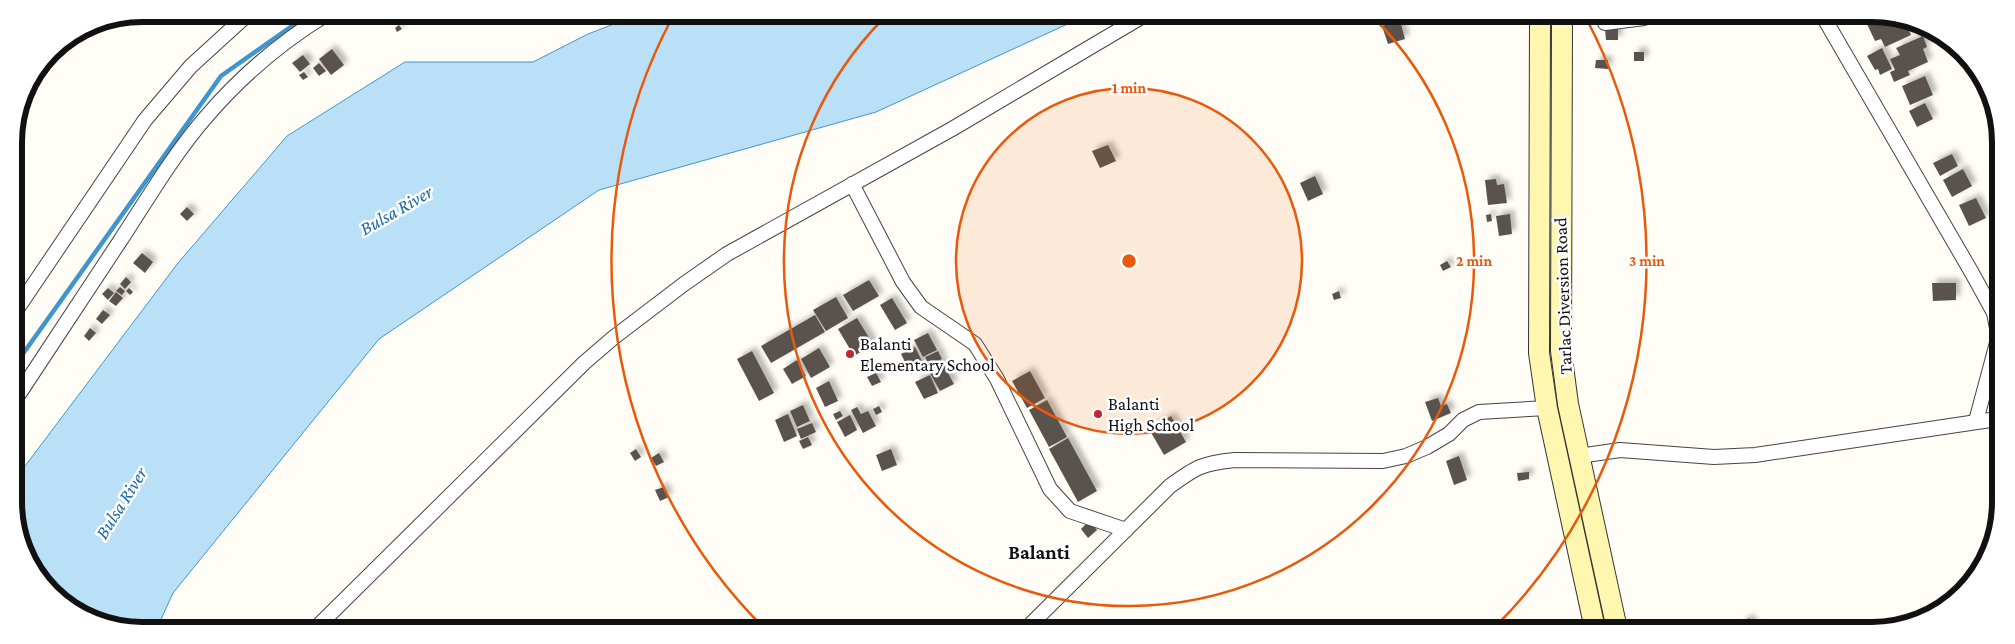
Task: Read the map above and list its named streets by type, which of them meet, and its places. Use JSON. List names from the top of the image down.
{
  "streets": {
    "main road": ["Tarlac Diversion Road"]
  },
  "districts": ["Balanti"],
  "water": ["Bulsa River"],
  "places": ["Balanti Elementary School", "Balanti High School"],
  "rings": ["1 min", "2 min", "3 min"]
}
